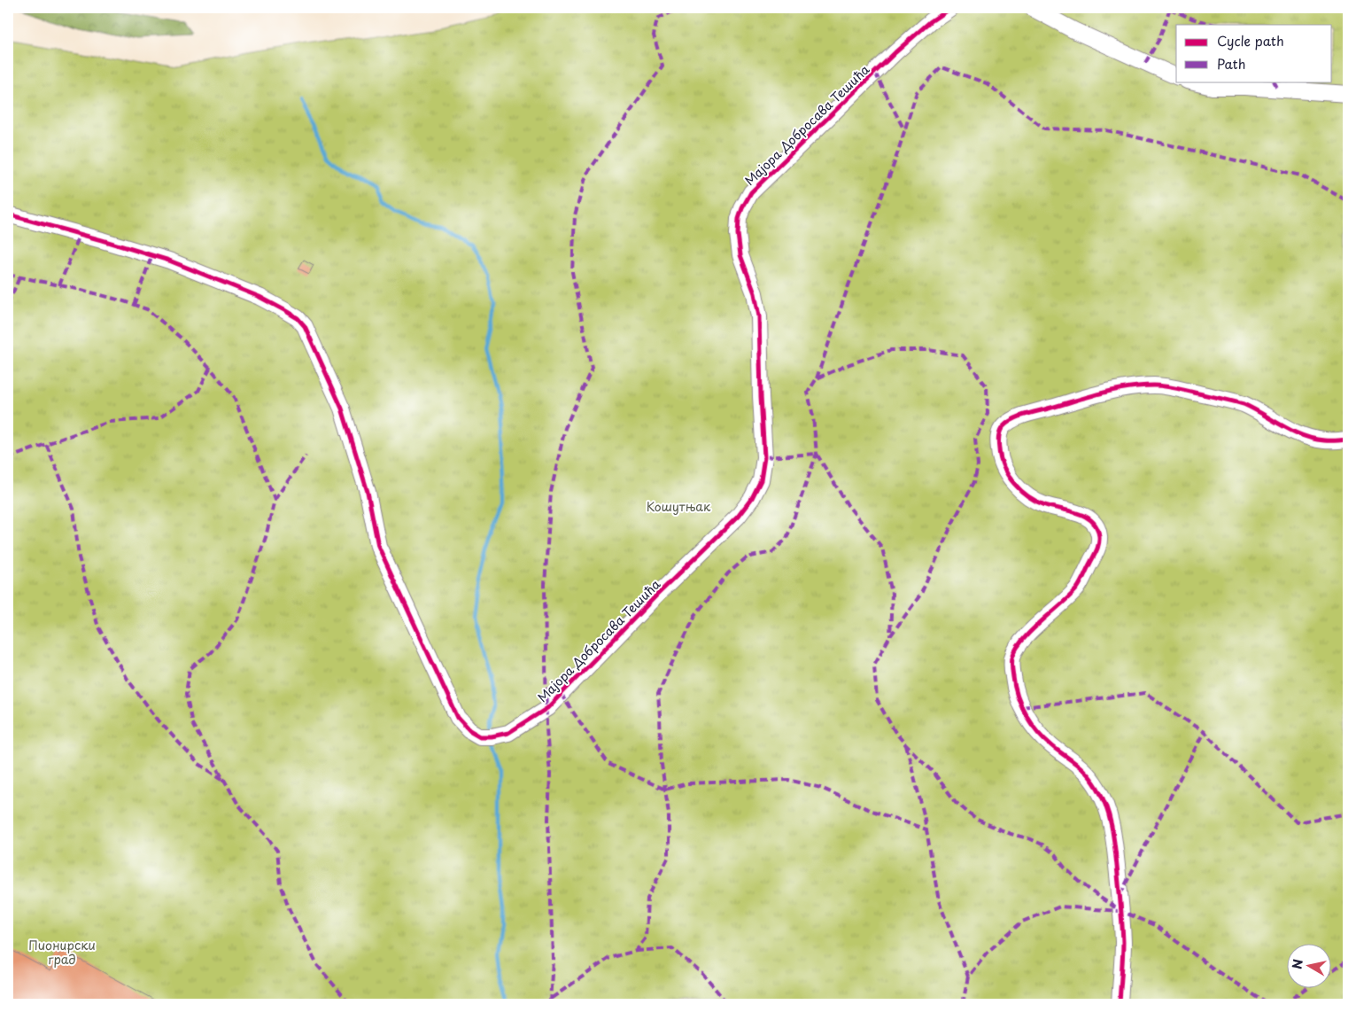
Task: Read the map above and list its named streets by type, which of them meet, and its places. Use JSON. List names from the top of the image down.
{
  "streets": {
    "street": ["Мајора Добросава Тешића"]
  },
  "parks": ["Кошутњак", "Пионирски град"],
  "legend": ["Cycle path", "Path"],
  "north": "left"
}
